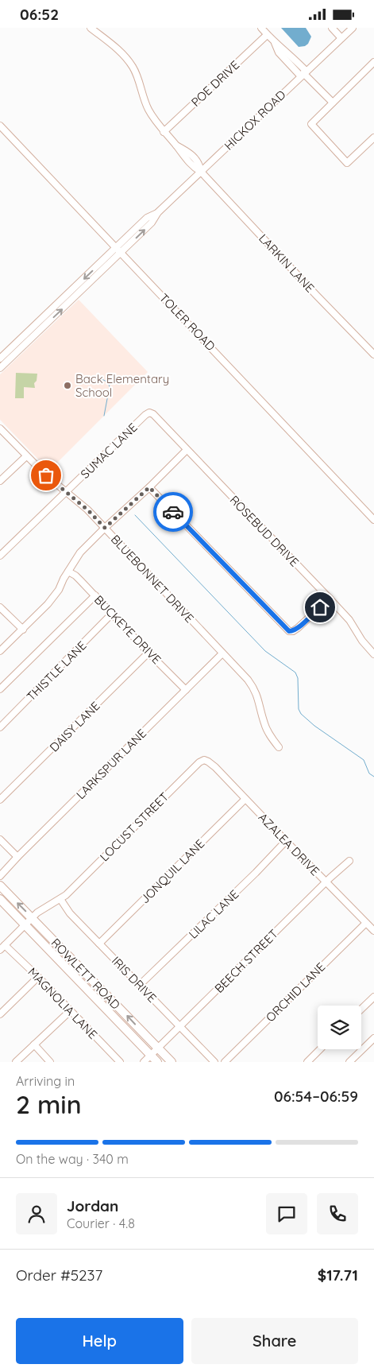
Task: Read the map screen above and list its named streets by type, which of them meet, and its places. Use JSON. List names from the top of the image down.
{
  "streets": {
    "main road": ["ROWLETT ROAD"],
    "street": [
      "POE DRIVE",
      "HICKOX ROAD",
      "LARKIN LANE",
      "TOLER ROAD",
      "SUMAC LANE",
      "ROSEBUD DRIVE",
      "BLUEBONNET DRIVE",
      "BUCKEYE DRIVE",
      "THISTLE LANE",
      "DAISY LANE",
      "LARKSPUR LANE",
      "LOCUST STREET",
      "AZALEA DRIVE",
      "JONQUIL LANE",
      "LILAC LANE",
      "BEECH STREET",
      "IRIS DRIVE",
      "ORCHID LANE",
      "MAGNOLIA LANE"
    ]
  },
  "crossings": [
    ["POE DRIVE", "LARKIN LANE"],
    ["HICKOX ROAD", "LARKIN LANE"],
    ["HICKOX ROAD", "TOLER ROAD"],
    ["SUMAC LANE", "ROSEBUD DRIVE"],
    ["SUMAC LANE", "BLUEBONNET DRIVE"],
    ["BLUEBONNET DRIVE", "LARKSPUR LANE"],
    ["BUCKEYE DRIVE", "THISTLE LANE"],
    ["BUCKEYE DRIVE", "DAISY LANE"],
    ["BUCKEYE DRIVE", "LARKSPUR LANE"],
    ["LOCUST STREET", "AZALEA DRIVE"],
    ["LOCUST STREET", "IRIS DRIVE"],
    ["AZALEA DRIVE", "JONQUIL LANE"],
    ["AZALEA DRIVE", "LILAC LANE"],
    ["AZALEA DRIVE", "BEECH STREET"],
    ["AZALEA DRIVE", "ORCHID LANE"],
    ["JONQUIL LANE", "IRIS DRIVE"],
    ["LILAC LANE", "IRIS DRIVE"],
    ["BEECH STREET", "ROWLETT ROAD"],
    ["BEECH STREET", "IRIS DRIVE"]
  ],
  "places": ["Back Elementary School"],
  "page": {
    "status": "06:52",
    "heading": ["2 min", "Arriving in", "06:54–06:59"],
    "panel": [
      "Jordan",
      "Courier · 4.8",
      "Order #5237",
      "$17.71"
    ],
    "bar": "On the way · 340 m",
    "buttons": ["Help", "Share"]
  }
}
